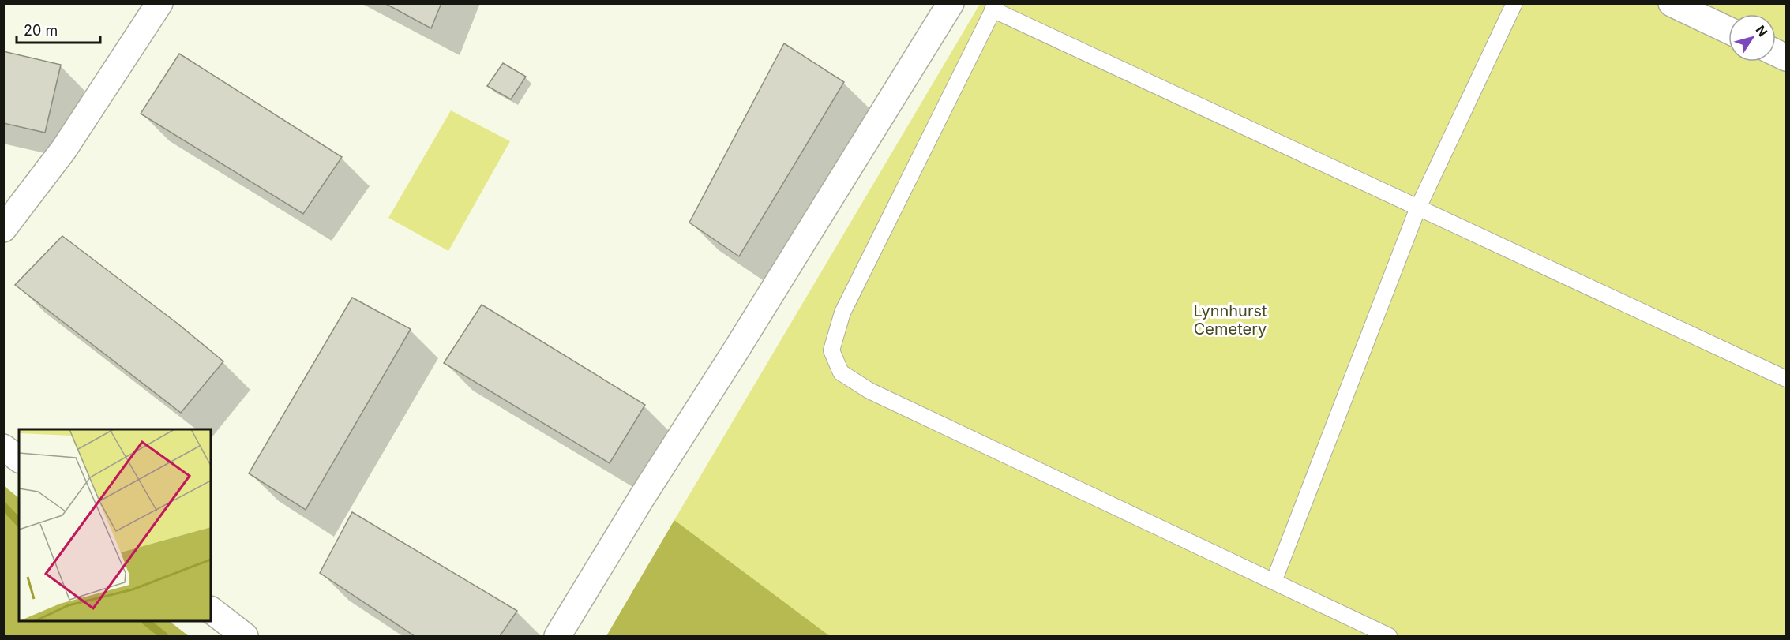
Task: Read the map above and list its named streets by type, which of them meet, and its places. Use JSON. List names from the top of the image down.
{
  "parks": ["Lynnhurst Cemetery"],
  "scale_bar": "20 m",
  "north": "top right"
}
